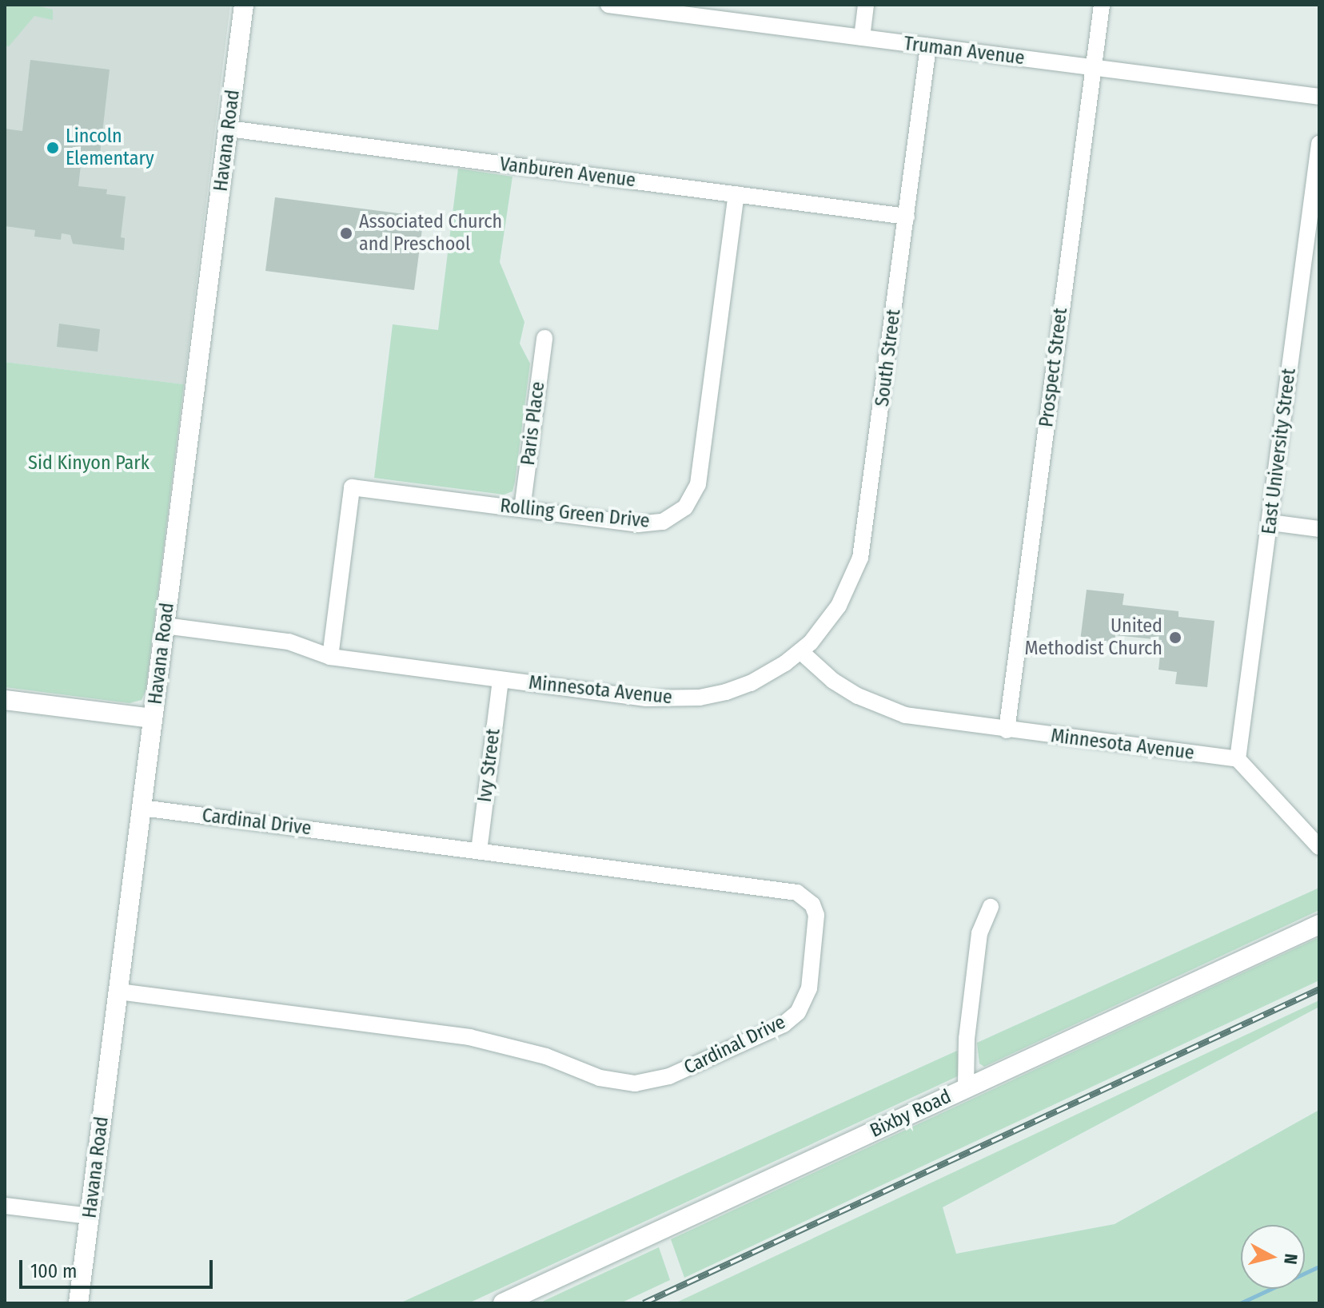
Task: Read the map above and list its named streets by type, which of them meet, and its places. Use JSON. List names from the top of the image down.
{
  "streets": {
    "street": [
      "Truman Avenue",
      "Havana Road",
      "Vanburen Avenue",
      "South Street",
      "Prospect Street",
      "Paris Place",
      "East University Street",
      "Rolling Green Drive",
      "Minnesota Avenue",
      "Ivy Street",
      "Cardinal Drive",
      "Bixby Road"
    ]
  },
  "crossings": [
    ["Truman Avenue", "South Street"],
    ["Truman Avenue", "Prospect Street"],
    ["Havana Road", "Vanburen Avenue"],
    ["Havana Road", "Minnesota Avenue"],
    ["Havana Road", "Cardinal Drive"],
    ["Vanburen Avenue", "South Street"],
    ["Vanburen Avenue", "Rolling Green Drive"],
    ["South Street", "Minnesota Avenue"],
    ["Prospect Street", "Minnesota Avenue"],
    ["Paris Place", "Rolling Green Drive"],
    ["East University Street", "Minnesota Avenue"],
    ["Rolling Green Drive", "Minnesota Avenue"],
    ["Minnesota Avenue", "Ivy Street"],
    ["Ivy Street", "Cardinal Drive"]
  ],
  "parks": ["Sid Kinyon Park"],
  "places": ["Lincoln Elementary", "Associated Church and Preschool", "United Methodist Church"],
  "scale_bar": "100 m",
  "north": "right"
}
